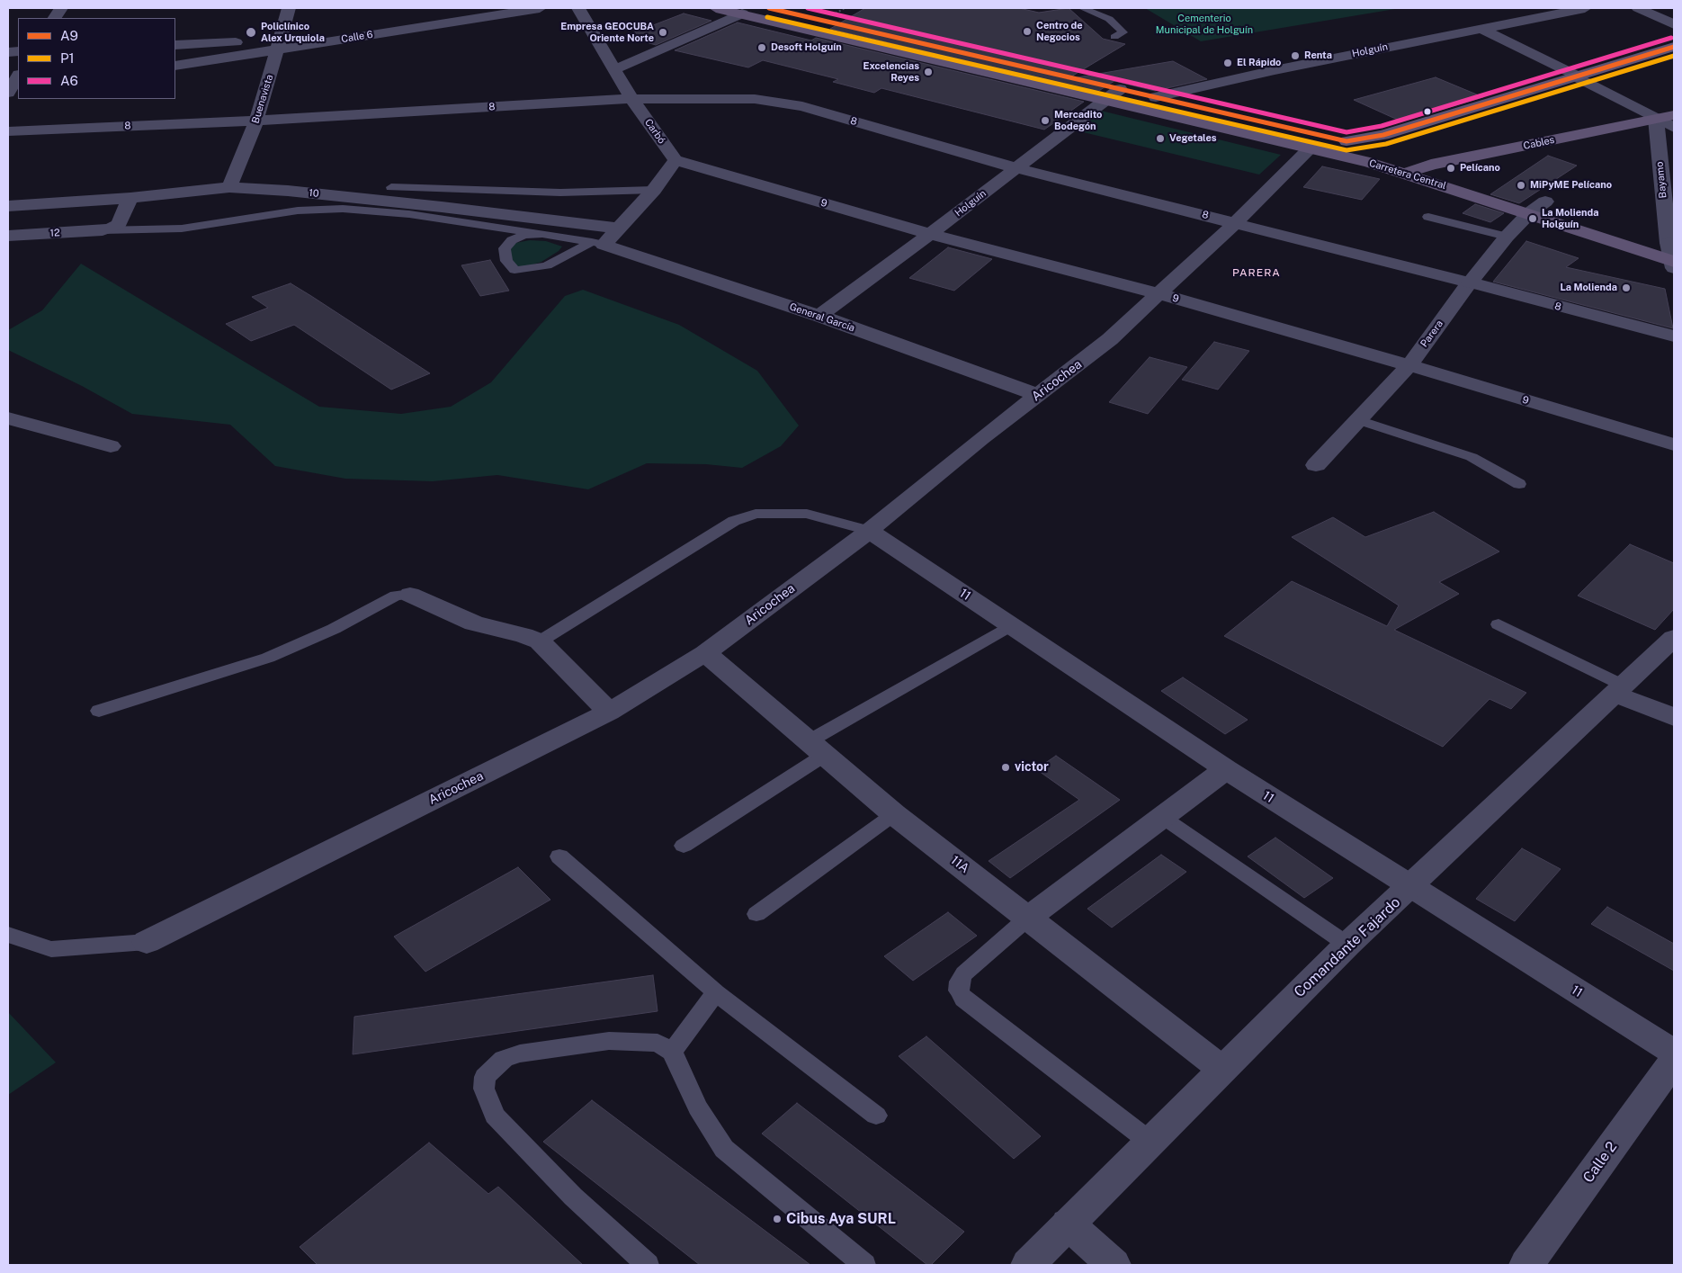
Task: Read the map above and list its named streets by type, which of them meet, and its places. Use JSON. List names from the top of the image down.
{
  "streets": {
    "main road": ["Cables", "Carretera Central"],
    "street": [
      "Calle 6",
      "Holguín",
      "Buenavista",
      "8",
      "Carbó",
      "Bayamo",
      "10",
      "9",
      "12",
      "General García",
      "Parera",
      "Aricochea",
      "11",
      "11A",
      "Comandante Fajardo",
      "Calle 2"
    ]
  },
  "crossings": [
    ["Calle 6", "Buenavista"],
    ["Holguín", "8"],
    ["Holguín", "Carretera Central"],
    ["Holguín", "9"],
    ["Holguín", "General García"],
    ["Buenavista", "8"],
    ["Buenavista", "10"],
    ["8", "Carbó"],
    ["8", "Parera"],
    ["8", "Aricochea"],
    ["Carbó", "9"],
    ["Cables", "Carretera Central"],
    ["Cables", "Bayamo"],
    ["Carretera Central", "Bayamo"],
    ["Carretera Central", "Parera"],
    ["Carretera Central", "Aricochea"],
    ["9", "Parera"],
    ["9", "Aricochea"],
    ["General García", "Aricochea"],
    ["Aricochea", "11"],
    ["Aricochea", "11A"],
    ["11", "Comandante Fajardo"],
    ["11A", "Comandante Fajardo"]
  ],
  "districts": ["PARERA"],
  "parks": ["Cementerio Municipal de Holguín"],
  "places": [
    "Centro de Negocios",
    "Policlínico Alex Urquiola",
    "Empresa GEOCUBA Oriente Norte",
    "Desoft Holguín",
    "Renta",
    "El Rápido",
    "Excelencias Reyes",
    "Mercadito Bodegón",
    "Vegetales",
    "Pelícano",
    "MiPyME Pelícano",
    "La Molienda Holguín",
    "La Molienda",
    "victor",
    "Cibus Aya SURL"
  ],
  "lines": ["transit line A9", "transit line A6", "transit line P1"],
  "legend": ["A9", "P1", "A6"]
}
